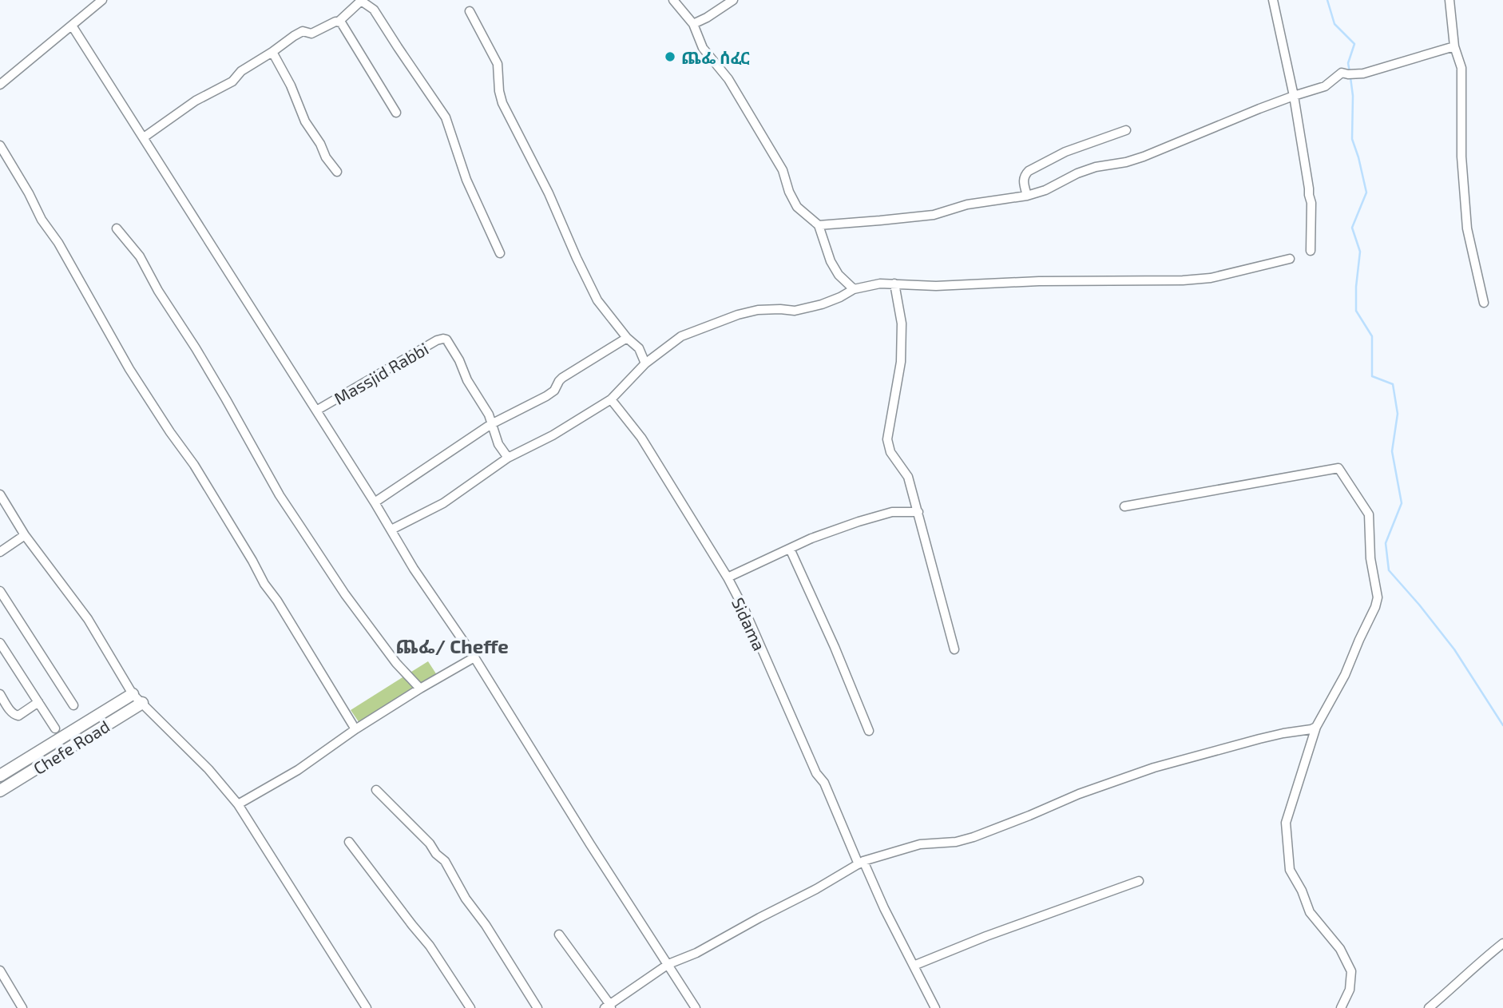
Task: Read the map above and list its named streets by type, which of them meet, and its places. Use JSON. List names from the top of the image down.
{
  "streets": {
    "street": ["Massjid Rabbi", "Sidama", "Chefe Road"]
  },
  "districts": ["ጨፌ/ Cheffe"],
  "places": ["ጨፌ ሰፈር"]
}
